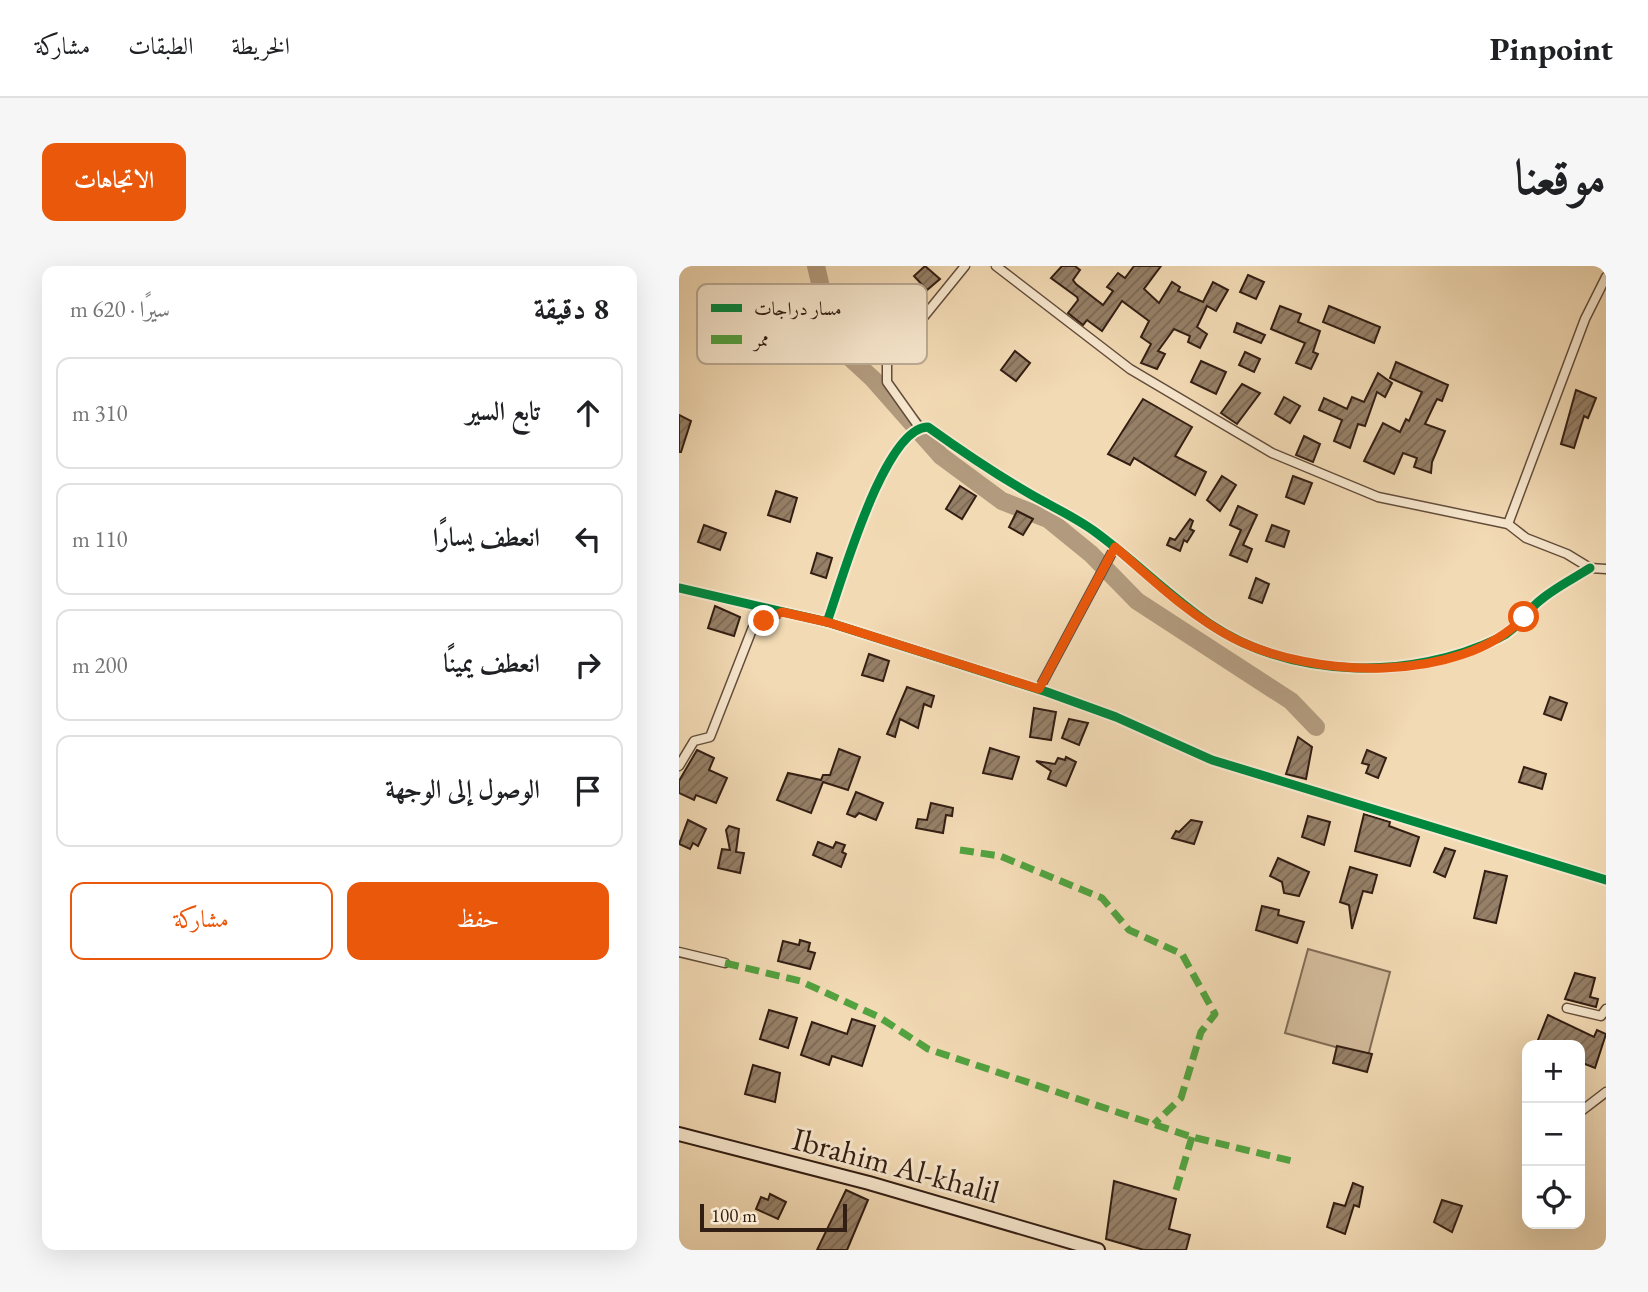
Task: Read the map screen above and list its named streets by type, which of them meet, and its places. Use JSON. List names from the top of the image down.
{
  "streets": {
    "street": ["Ibrahim Al-khalil"]
  },
  "legend": ["مسار دراجات", "ممر"],
  "scale_bar": "100 m",
  "page": {
    "header": "Pinpoint",
    "nav": ["الخريطة", "الطبقات", "مشاركة"],
    "title": "موقعنا",
    "buttons": [
      "الاتجاهات",
      ["حفظ", "مشاركة"]
    ],
    "heading": ["8 دقيقة", "سيرًا · 620 m"],
    "list": [
      ["تابع السير", "310 m"],
      ["انعطف يسارًا", "110 m"],
      ["انعطف يمينًا", "200 m"],
      "الوصول إلى الوجهة"
    ],
    "map_buttons": ["+", "−"],
    "scale": "100 m"
  }
}
